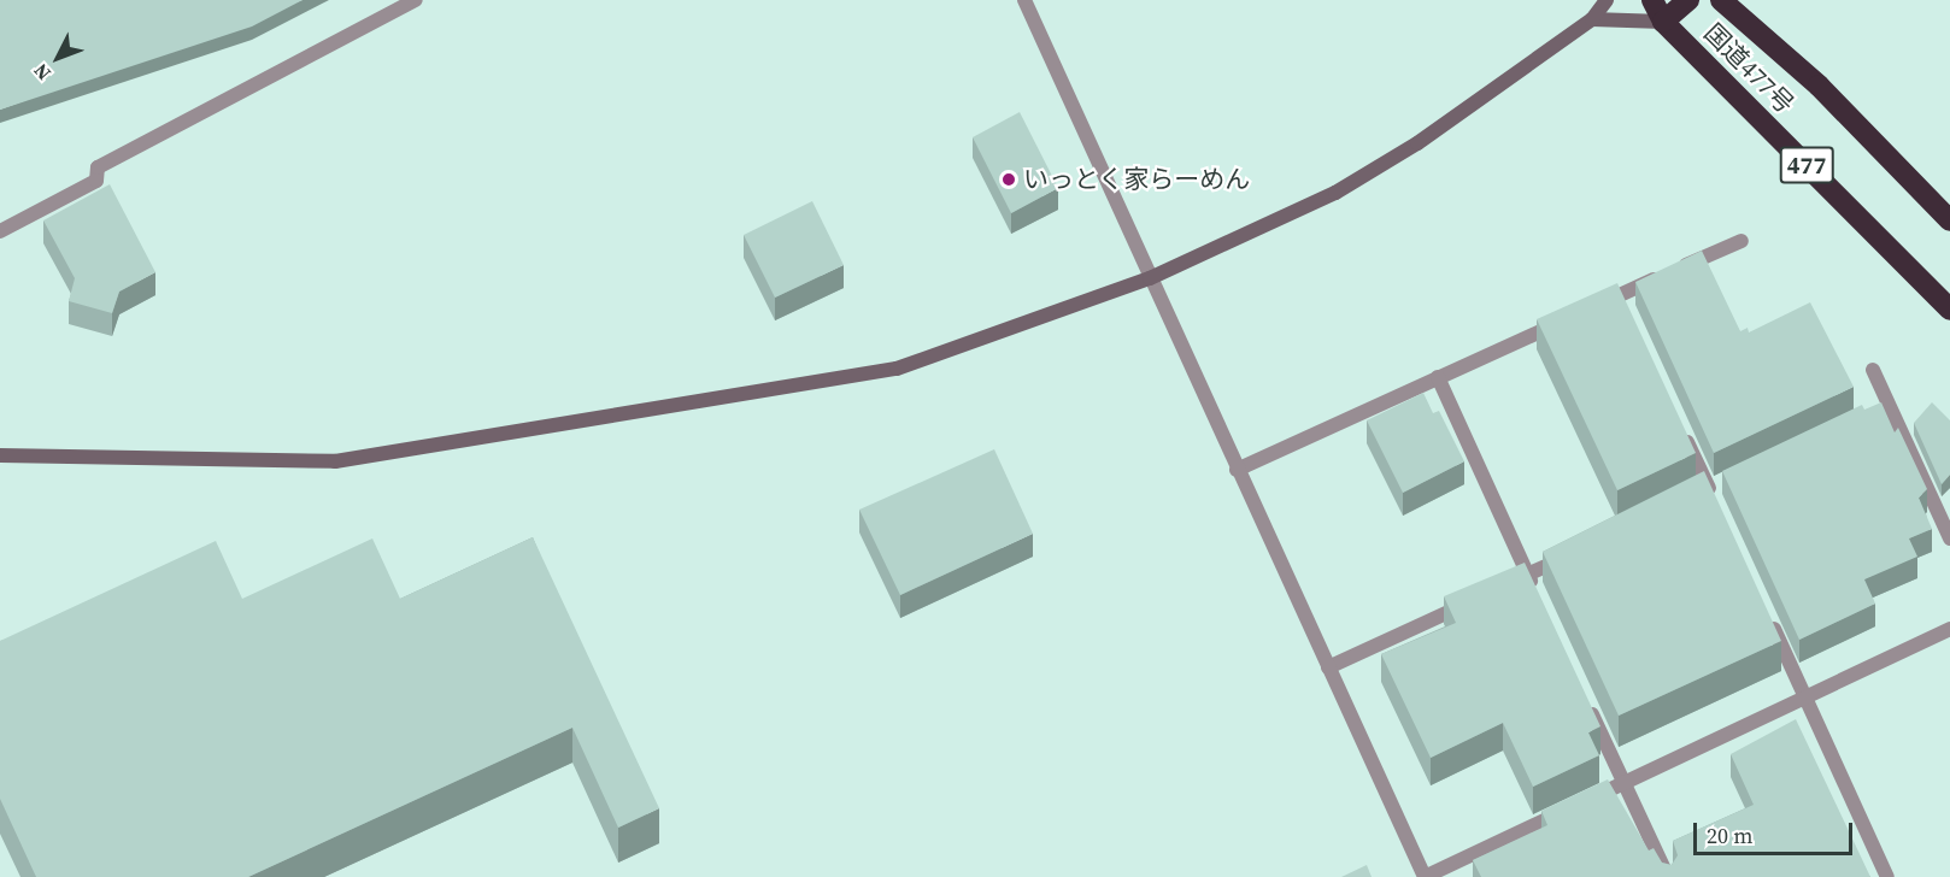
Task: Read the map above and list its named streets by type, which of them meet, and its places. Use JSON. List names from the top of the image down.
{
  "streets": {
    "highway": ["国道477号", "477"]
  },
  "places": ["いっとく家らーめん"],
  "scale_bar": "20 m",
  "north": "bottom left"
}
